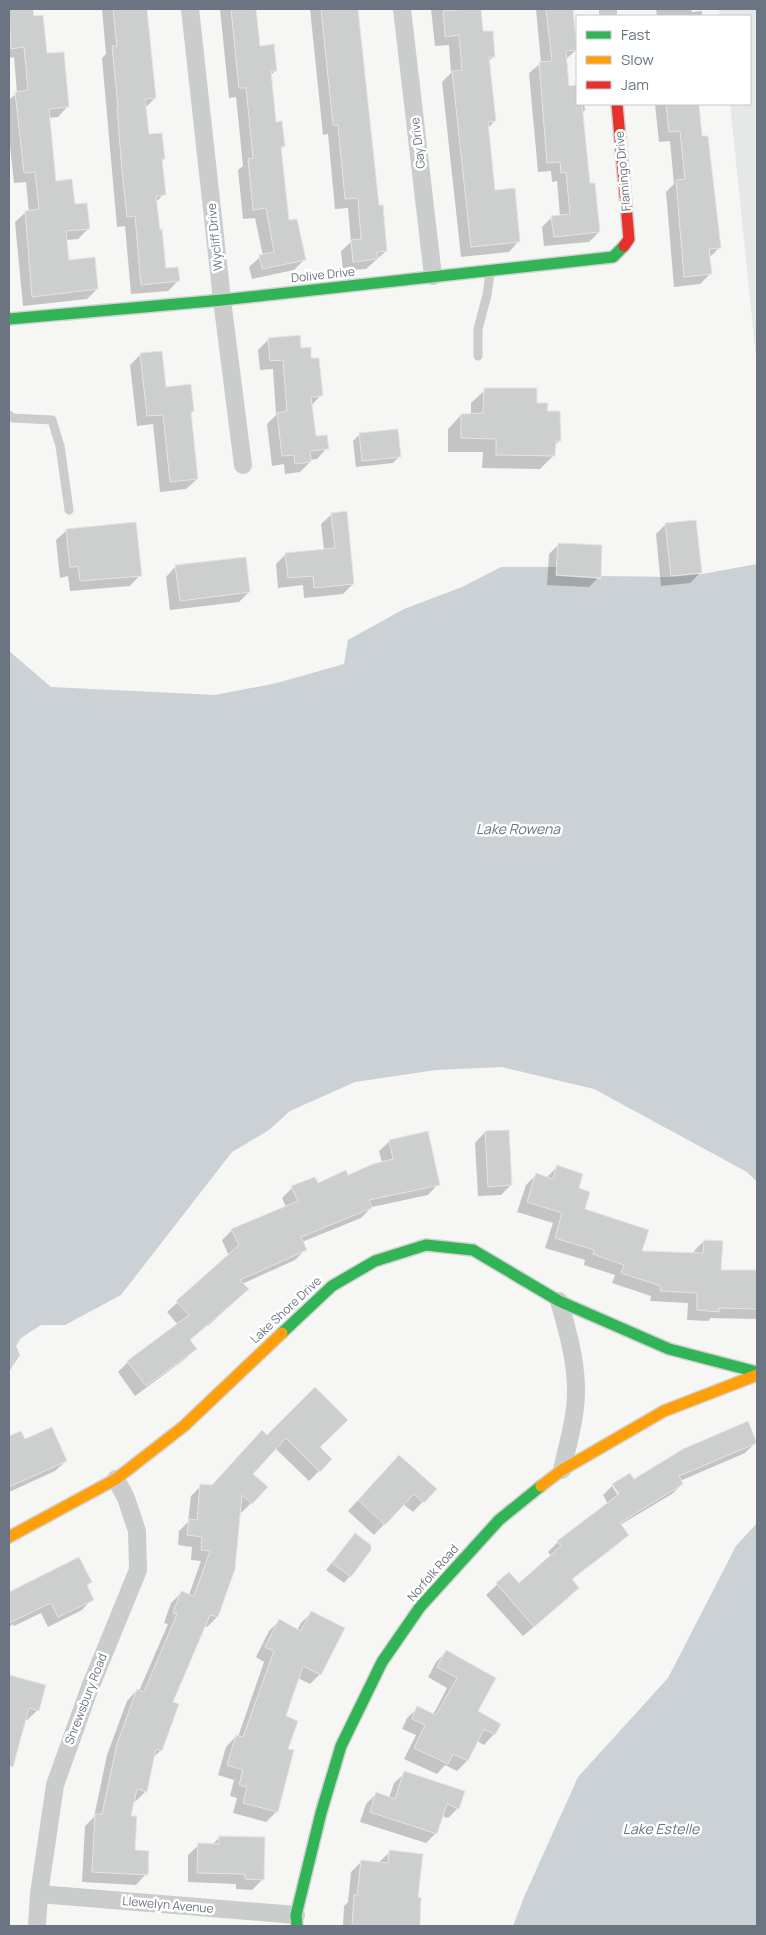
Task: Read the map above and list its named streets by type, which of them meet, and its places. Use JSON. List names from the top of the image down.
{
  "streets": {
    "street": [
      "Gay Drive",
      "Flamingo Drive",
      "Wycliff Drive",
      "Dolive Drive",
      "Lake Shore Drive",
      "Norfolk Road",
      "Shrewsbury Road",
      "Llewelyn Avenue"
    ]
  },
  "crossings": [
    ["Gay Drive", "Dolive Drive"],
    ["Flamingo Drive", "Dolive Drive"],
    ["Wycliff Drive", "Dolive Drive"],
    ["Lake Shore Drive", "Norfolk Road"],
    ["Lake Shore Drive", "Shrewsbury Road"],
    ["Norfolk Road", "Llewelyn Avenue"],
    ["Shrewsbury Road", "Llewelyn Avenue"]
  ],
  "water": ["Lake Rowena", "Lake Estelle"],
  "legend": ["Fast", "Slow", "Jam"]
}
